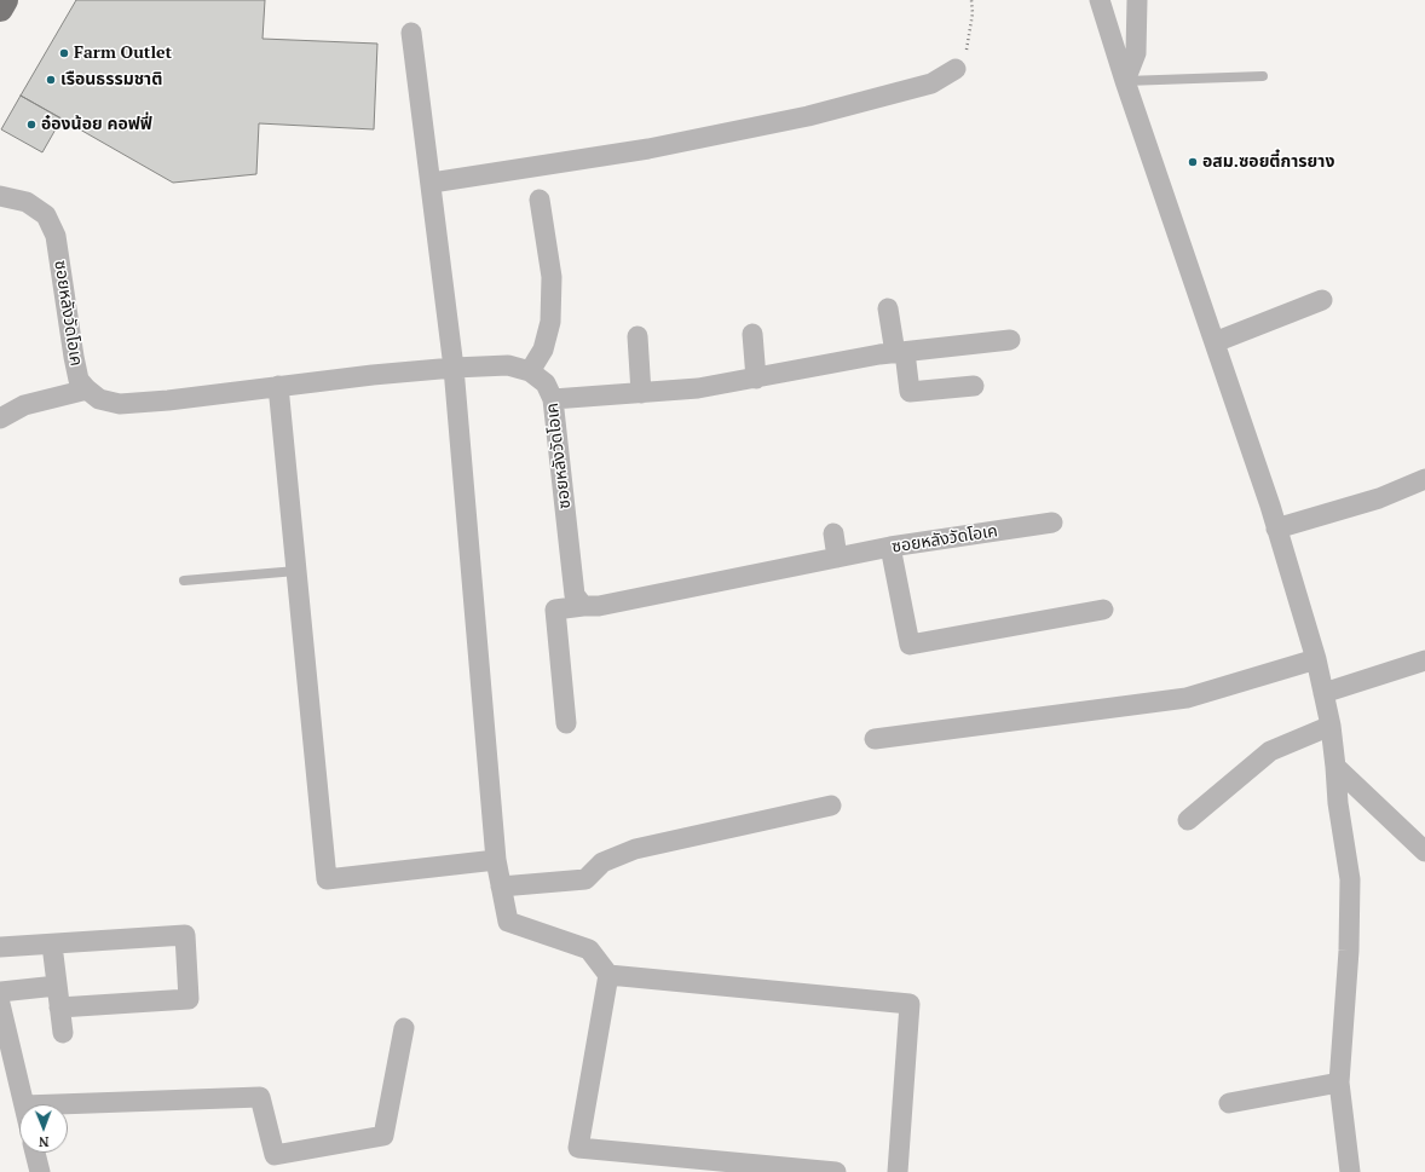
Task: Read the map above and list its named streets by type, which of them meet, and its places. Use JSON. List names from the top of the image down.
{
  "streets": {
    "street": ["ซอยหลังวัดโอเค"]
  },
  "places": [
    "Farm Outlet",
    "เรือนธรรมชาติ",
    "อ๋องน้อย คอฟฟี่",
    "อสม.ซอยตี๋การยาง"
  ],
  "north": "bottom"
}
